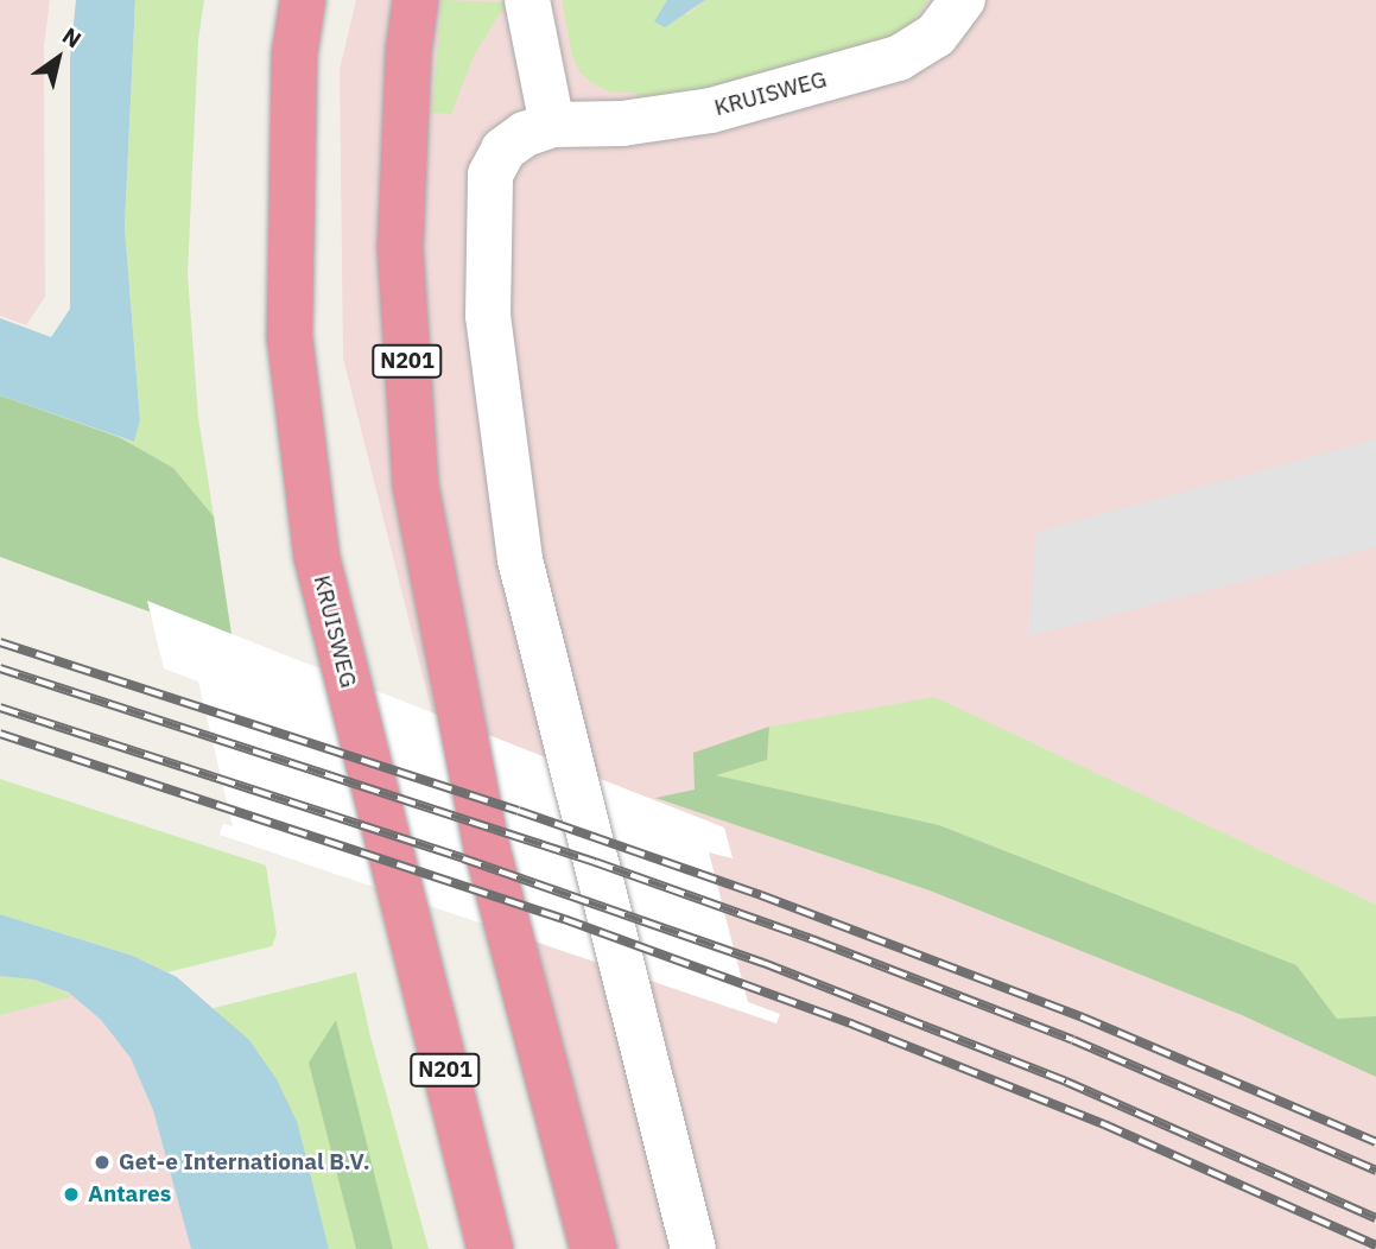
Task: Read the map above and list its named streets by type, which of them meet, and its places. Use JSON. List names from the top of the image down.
{
  "streets": {
    "highway": ["KRUISWEG", "N201"]
  },
  "places": ["Get-e International B.V.", "Antares"],
  "north": "top right"
}
